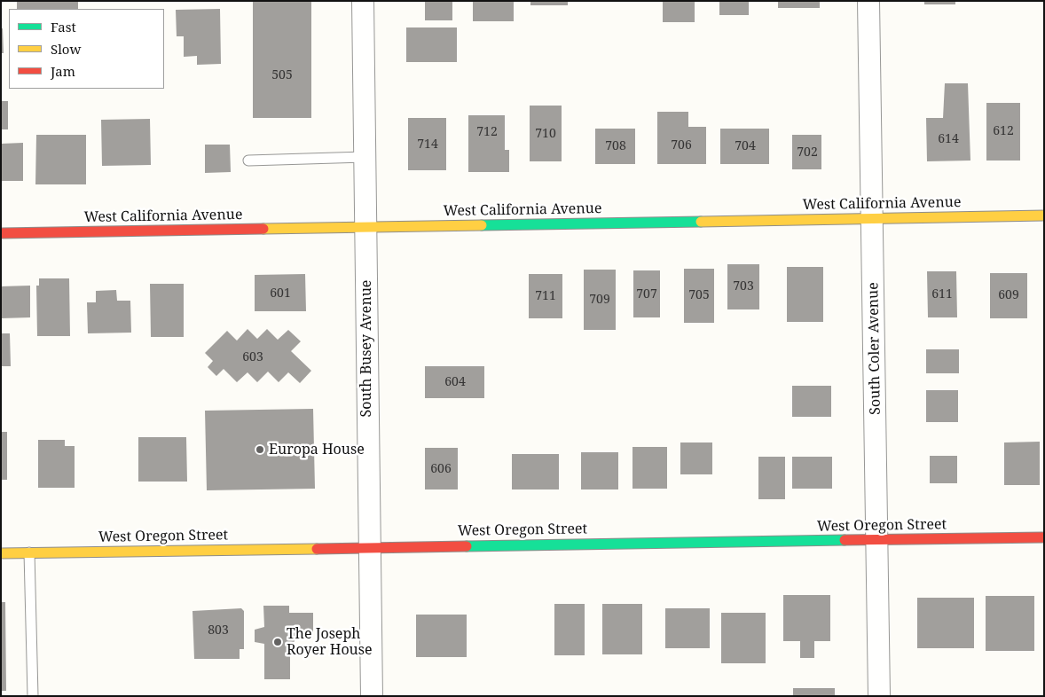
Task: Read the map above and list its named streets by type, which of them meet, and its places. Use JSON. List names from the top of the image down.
{
  "streets": {
    "street": [
      "West California Avenue",
      "South Busey Avenue",
      "South Coler Avenue",
      "West Oregon Street"
    ]
  },
  "crossings": [
    ["West California Avenue", "South Busey Avenue"],
    ["West California Avenue", "South Coler Avenue"],
    ["South Busey Avenue", "West Oregon Street"],
    ["South Coler Avenue", "West Oregon Street"]
  ],
  "places": ["Europa House", "The Joseph Royer House"],
  "house_numbers": [
    "505",
    "612",
    "712",
    "710",
    "614",
    "714",
    "706",
    "708",
    "704",
    "702",
    "703",
    "601",
    "707",
    "611",
    "705",
    "609",
    "711",
    "709",
    "603",
    "604",
    "606",
    "803"
  ],
  "legend": ["Fast", "Slow", "Jam"]
}
